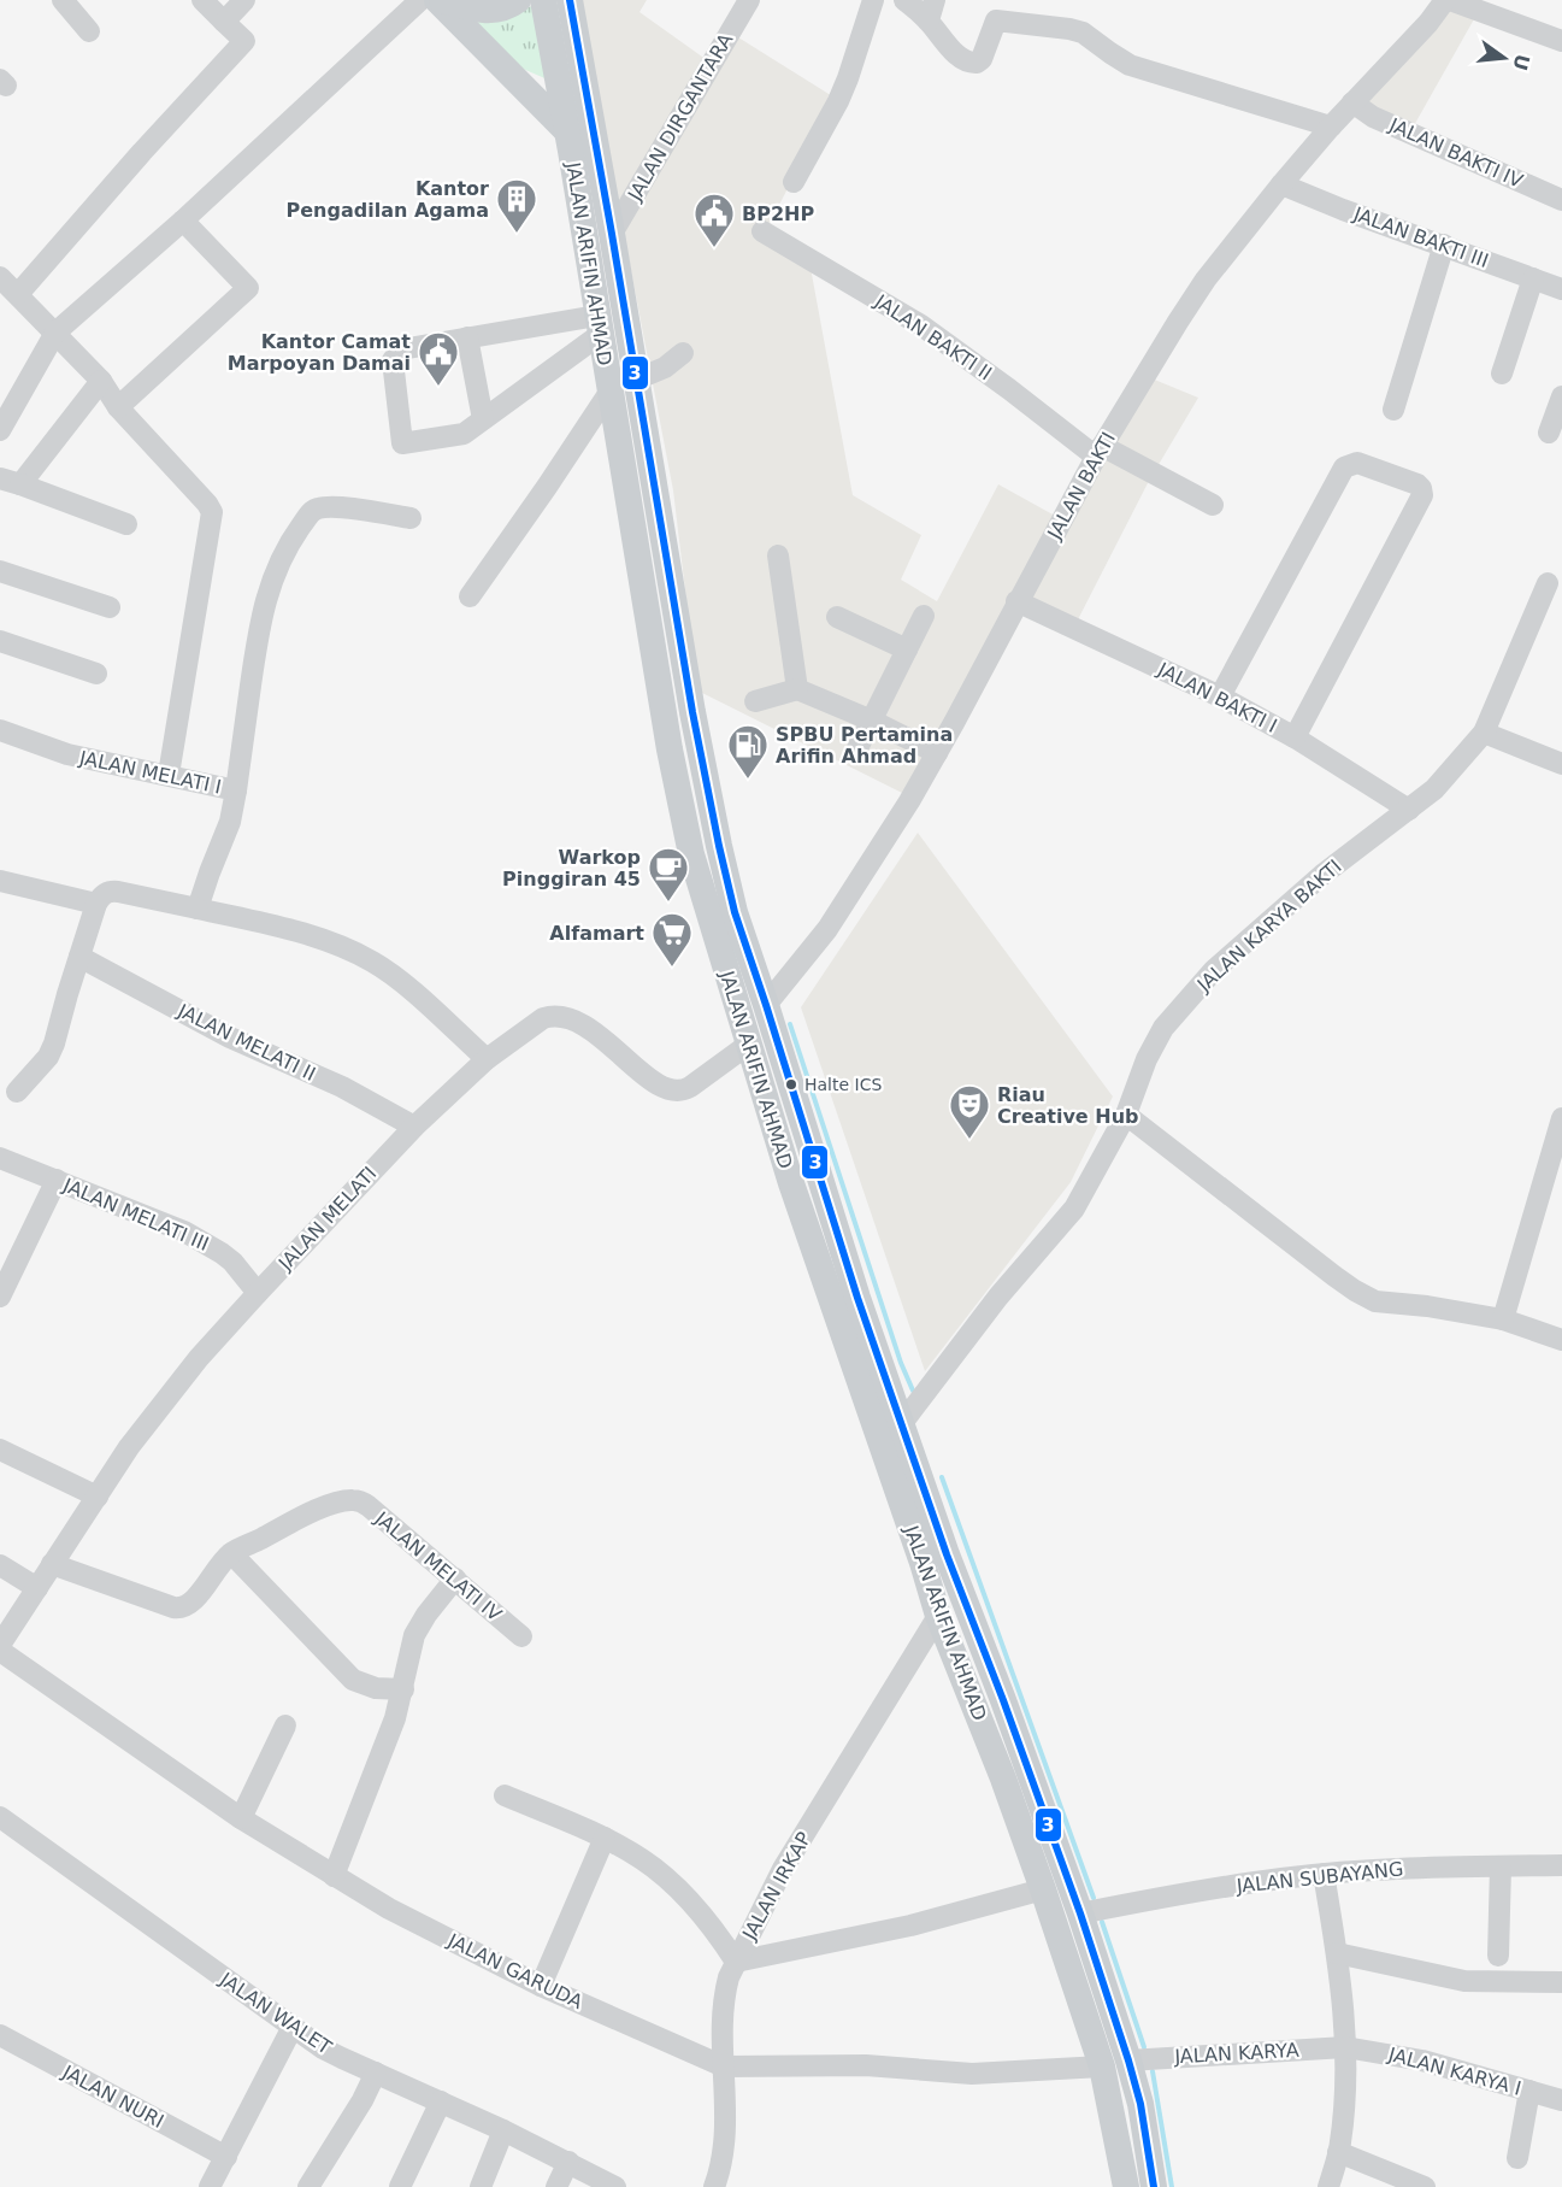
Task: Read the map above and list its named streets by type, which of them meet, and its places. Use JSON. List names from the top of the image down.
{
  "streets": {
    "main road": ["JALAN ARIFIN AHMAD"],
    "street": [
      "JALAN DIRGANTARA",
      "JALAN BAKTI IV",
      "JALAN BAKTI III",
      "JALAN BAKTI II",
      "JALAN BAKTI",
      "JALAN BAKTI I",
      "JALAN MELATI I",
      "JALAN KARYA BAKTI",
      "JALAN MELATI II",
      "JALAN MELATI III",
      "JALAN MELATI",
      "JALAN MELATI IV",
      "JALAN SUBAYANG",
      "JALAN IRKAP",
      "JALAN GARUDA",
      "JALAN WALET",
      "JALAN KARYA",
      "JALAN KARYA I",
      "JALAN NURI"
    ]
  },
  "crossings": [
    ["JALAN DIRGANTARA", "JALAN ARIFIN AHMAD"],
    ["JALAN BAKTI IV", "JALAN BAKTI"],
    ["JALAN BAKTI III", "JALAN BAKTI"],
    ["JALAN ARIFIN AHMAD", "JALAN BAKTI"],
    ["JALAN ARIFIN AHMAD", "JALAN KARYA BAKTI"],
    ["JALAN ARIFIN AHMAD", "JALAN MELATI"],
    ["JALAN ARIFIN AHMAD", "JALAN SUBAYANG"],
    ["JALAN ARIFIN AHMAD", "JALAN IRKAP"],
    ["JALAN ARIFIN AHMAD", "JALAN GARUDA"],
    ["JALAN ARIFIN AHMAD", "JALAN KARYA"],
    ["JALAN BAKTI II", "JALAN BAKTI"],
    ["JALAN BAKTI", "JALAN BAKTI I"],
    ["JALAN BAKTI I", "JALAN KARYA BAKTI"],
    ["JALAN MELATI II", "JALAN MELATI"],
    ["JALAN MELATI III", "JALAN MELATI"],
    ["JALAN MELATI", "JALAN MELATI IV"],
    ["JALAN IRKAP", "JALAN GARUDA"],
    ["JALAN GARUDA", "JALAN KARYA"],
    ["JALAN KARYA", "JALAN KARYA I"]
  ],
  "places": {
    "building": ["Kantor Pengadilan Agama"],
    "public building": ["BP2HP", "Kantor Camat Marpoyan Damai"],
    "fuel station": ["SPBU Pertamina Arifin Ahmad"],
    "cafe": ["Warkop Pinggiran 45"],
    "supermarket": ["Alfamart"],
    "other": ["Halte ICS"],
    "theatre": ["Riau Creative Hub"]
  },
  "lines": ["transit line 3"],
  "north": "right"
}
